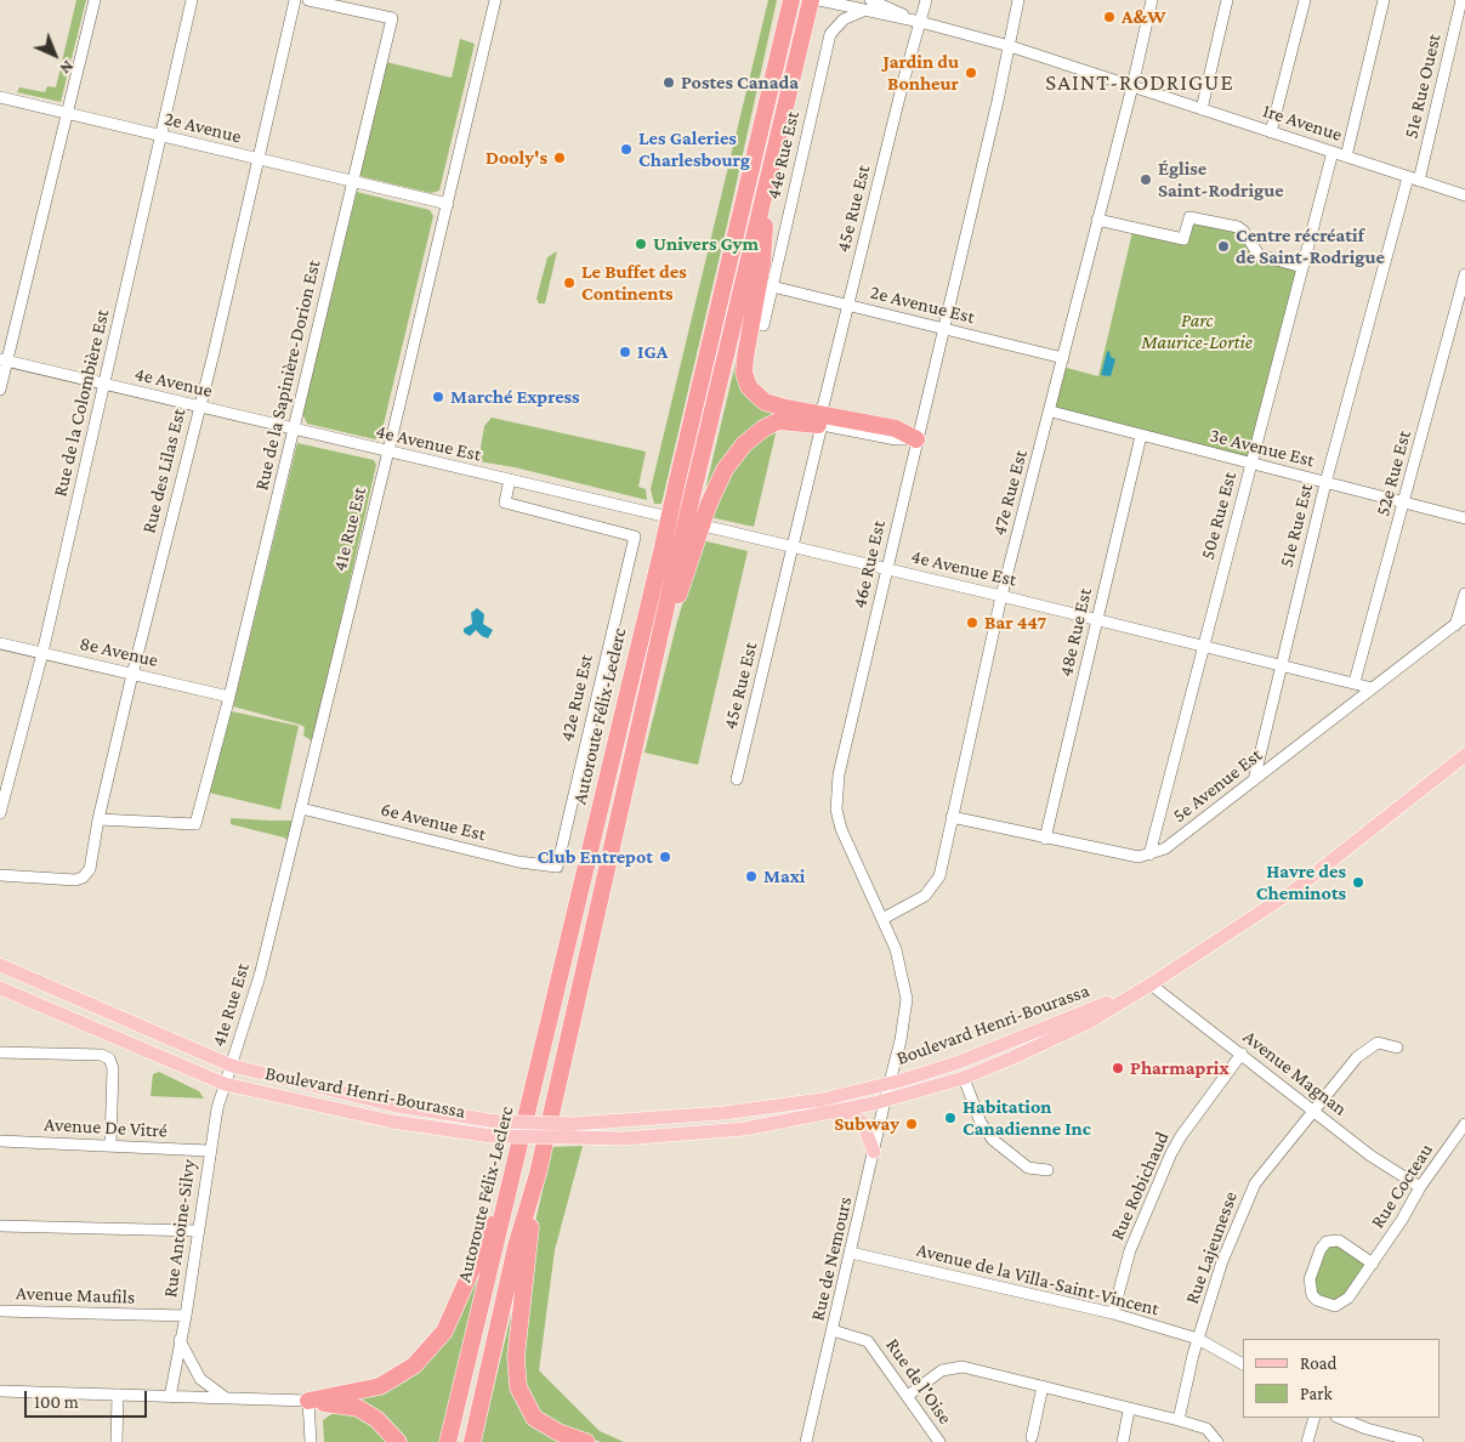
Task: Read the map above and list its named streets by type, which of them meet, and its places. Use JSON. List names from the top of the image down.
{
  "streets": {
    "highway": ["Autoroute Félix-Leclerc"],
    "main road": ["Boulevard Henri-Bourassa"],
    "street": [
      "51e Rue Ouest",
      "1re Avenue",
      "2e Avenue",
      "44e Rue Est",
      "45e Rue Est",
      "2e Avenue Est",
      "Rue de la Sapinière-Dorion Est",
      "4e Avenue",
      "Rue de la Colombière Est",
      "4e Avenue Est",
      "3e Avenue Est",
      "Rue des Lilas Est",
      "52e Rue Est",
      "47e Rue Est",
      "50e Rue Est",
      "51e Rue Est",
      "41e Rue Est",
      "46e Rue Est",
      "48e Rue Est",
      "8e Avenue",
      "42e Rue Est",
      "5e Avenue Est",
      "6e Avenue Est",
      "Avenue Magnan",
      "Avenue De Vitré",
      "Rue Robichaud",
      "Rue Cocteau",
      "Rue Antoine-Silvy",
      "Rue Lajeunesse",
      "Rue de Nemours",
      "Avenue de la Villa-Saint-Vincent",
      "Avenue Maufils",
      "Rue de l'Oise"
    ]
  },
  "crossings": [
    ["51e Rue Ouest", "1re Avenue"],
    ["51e Rue Ouest", "51e Rue Est"],
    ["1re Avenue", "44e Rue Est"],
    ["1re Avenue", "45e Rue Est"],
    ["1re Avenue", "47e Rue Est"],
    ["1re Avenue", "50e Rue Est"],
    ["1re Avenue", "51e Rue Est"],
    ["1re Avenue", "46e Rue Est"],
    ["2e Avenue", "Rue de la Sapinière-Dorion Est"],
    ["2e Avenue", "Rue de la Colombière Est"],
    ["2e Avenue", "Rue des Lilas Est"],
    ["2e Avenue", "41e Rue Est"],
    ["44e Rue Est", "2e Avenue Est"],
    ["45e Rue Est", "2e Avenue Est"],
    ["45e Rue Est", "4e Avenue Est"],
    ["2e Avenue Est", "47e Rue Est"],
    ["2e Avenue Est", "46e Rue Est"],
    ["Rue de la Sapinière-Dorion Est", "4e Avenue"],
    ["Rue de la Sapinière-Dorion Est", "Rue des Lilas Est"],
    ["Rue de la Sapinière-Dorion Est", "8e Avenue"],
    ["4e Avenue", "Rue de la Colombière Est"],
    ["4e Avenue", "4e Avenue Est"],
    ["4e Avenue", "Rue des Lilas Est"],
    ["Rue de la Colombière Est", "8e Avenue"],
    ["4e Avenue Est", "52e Rue Est"],
    ["4e Avenue Est", "47e Rue Est"],
    ["4e Avenue Est", "50e Rue Est"],
    ["4e Avenue Est", "51e Rue Est"],
    ["4e Avenue Est", "41e Rue Est"],
    ["4e Avenue Est", "46e Rue Est"],
    ["4e Avenue Est", "48e Rue Est"],
    ["4e Avenue Est", "42e Rue Est"],
    ["4e Avenue Est", "5e Avenue Est"],
    ["3e Avenue Est", "52e Rue Est"],
    ["3e Avenue Est", "47e Rue Est"],
    ["3e Avenue Est", "50e Rue Est"],
    ["3e Avenue Est", "51e Rue Est"],
    ["3e Avenue Est", "48e Rue Est"],
    ["Rue des Lilas Est", "8e Avenue"],
    ["47e Rue Est", "46e Rue Est"],
    ["50e Rue Est", "5e Avenue Est"],
    ["51e Rue Est", "5e Avenue Est"],
    ["41e Rue Est", "6e Avenue Est"],
    ["41e Rue Est", "Boulevard Henri-Bourassa"],
    ["41e Rue Est", "Rue Antoine-Silvy"],
    ["46e Rue Est", "Boulevard Henri-Bourassa"],
    ["46e Rue Est", "Rue de Nemours"],
    ["42e Rue Est", "6e Avenue Est"],
    ["Boulevard Henri-Bourassa", "Avenue Magnan"],
    ["Boulevard Henri-Bourassa", "Rue Antoine-Silvy"],
    ["Boulevard Henri-Bourassa", "Rue de Nemours"],
    ["Avenue Magnan", "Rue Robichaud"],
    ["Avenue Magnan", "Rue Cocteau"],
    ["Avenue Magnan", "Rue Lajeunesse"],
    ["Avenue De Vitré", "Rue Antoine-Silvy"],
    ["Rue Robichaud", "Avenue de la Villa-Saint-Vincent"],
    ["Rue Antoine-Silvy", "Avenue Maufils"],
    ["Rue Lajeunesse", "Avenue de la Villa-Saint-Vincent"],
    ["Rue de Nemours", "Avenue de la Villa-Saint-Vincent"],
    ["Rue de Nemours", "Rue de l'Oise"]
  ],
  "districts": ["SAINT-RODRIGUE"],
  "parks": ["Parc Maurice-Lortie"],
  "places": [
    "A&W",
    "Jardin du Bonheur",
    "Postes Canada",
    "Les Galeries Charlesbourg",
    "Dooly's",
    "Église Saint-Rodrigue",
    "Univers Gym",
    "Centre récréatif de Saint-Rodrigue",
    "Le Buffet des Continents",
    "IGA",
    "Marché Express",
    "Bar 447",
    "Club Entrepot",
    "Maxi",
    "Havre des Cheminots",
    "Pharmaprix",
    "Habitation Canadienne Inc",
    "Subway"
  ],
  "legend": ["Road", "Park"],
  "scale_bar": "100 m",
  "north": "bottom right"
}
